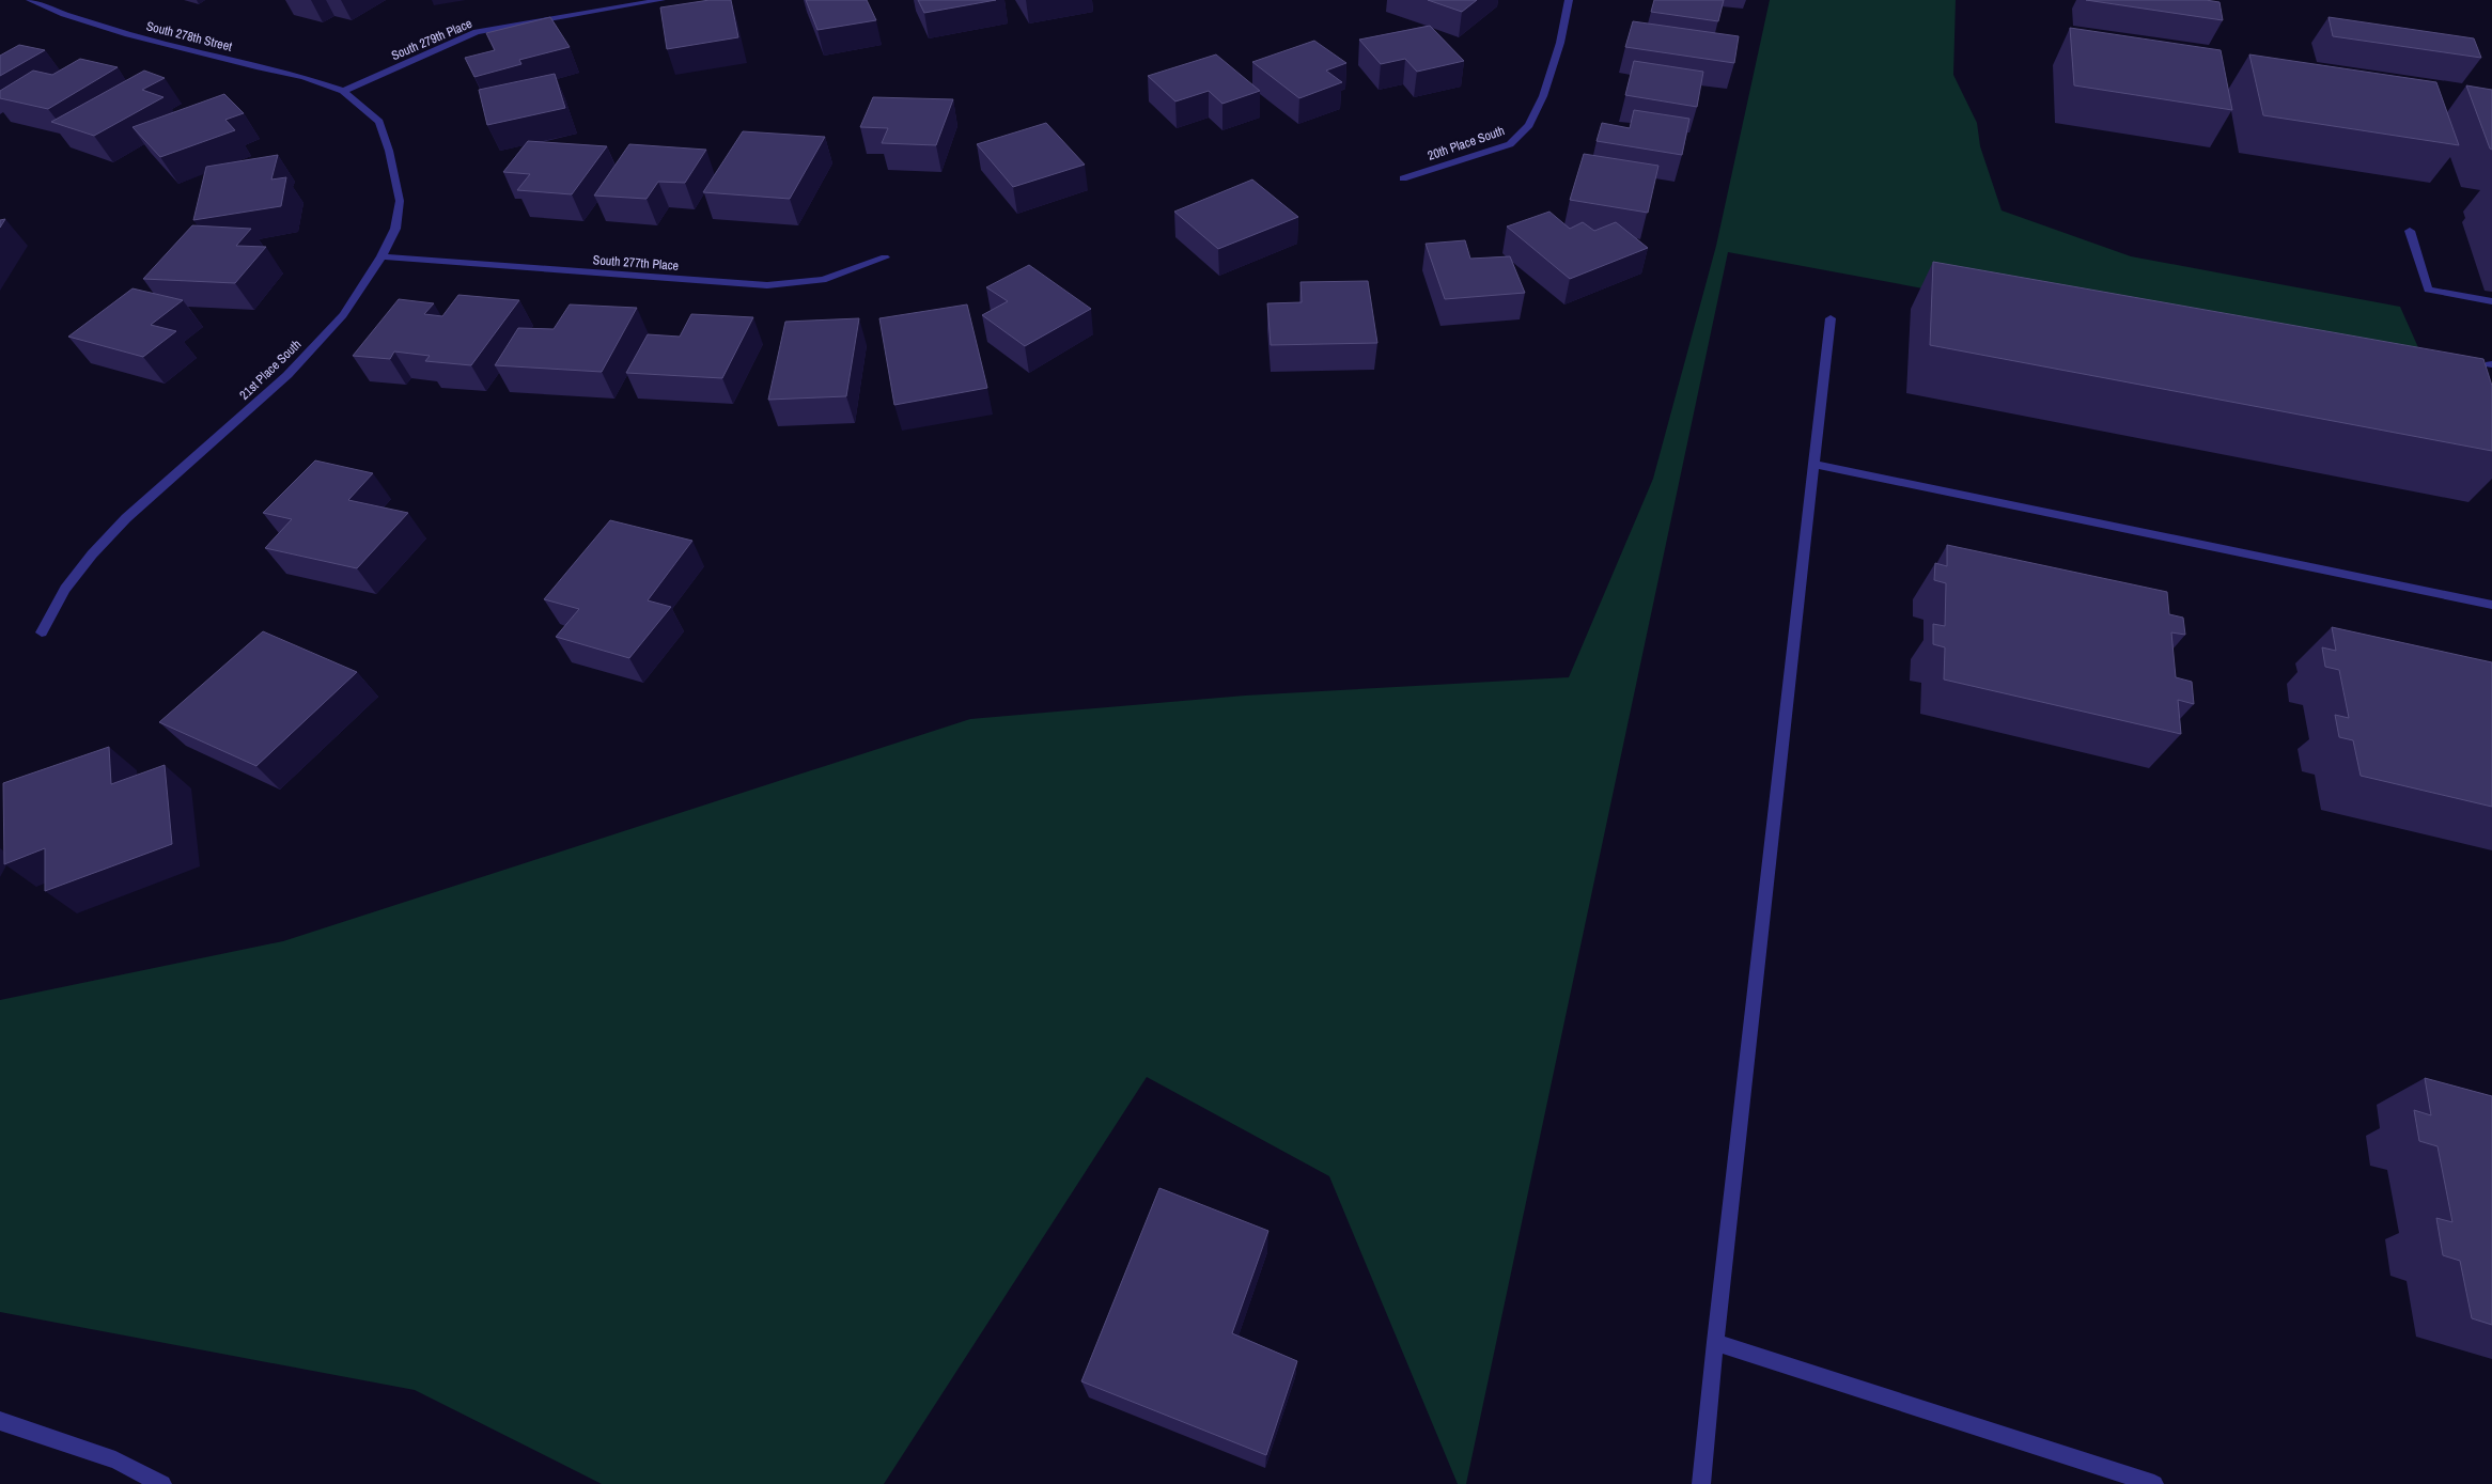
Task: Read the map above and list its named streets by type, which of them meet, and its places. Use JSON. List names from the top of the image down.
{
  "streets": {
    "street": [
      "South 278th Street",
      "South 279th Place",
      "20th Place South",
      "South 277th Place",
      "21st Place South"
    ]
  },
  "crossings": [
    ["South 278th Street", "South 279th Place"],
    ["South 278th Street", "21st Place South"],
    ["South 279th Place", "21st Place South"],
    ["South 277th Place", "21st Place South"]
  ]
}
